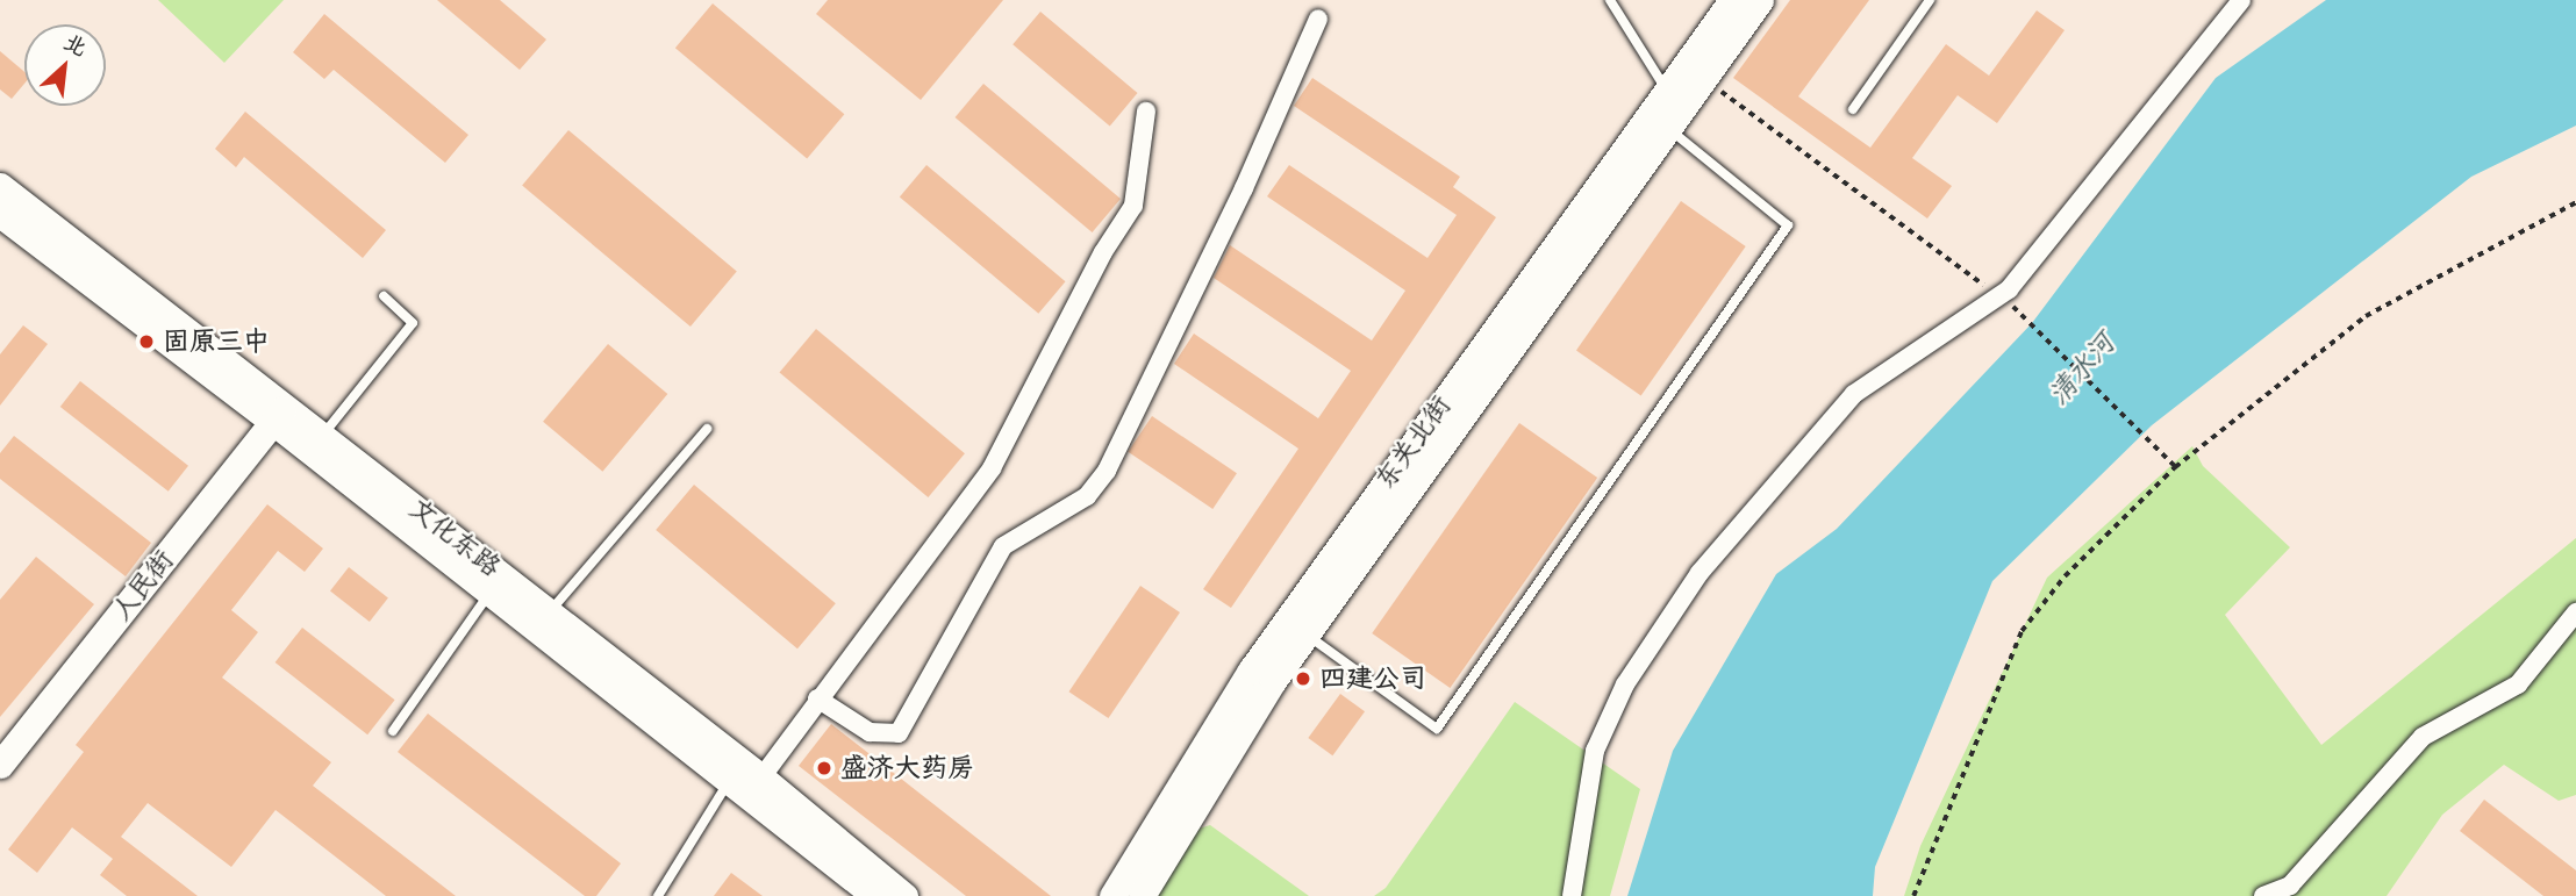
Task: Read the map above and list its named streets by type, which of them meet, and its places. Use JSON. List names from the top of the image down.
{
  "streets": {
    "main road": ["东关北街", "文化东路", "人民街"]
  },
  "crossings": [
    ["文化东路", "人民街"]
  ],
  "water": ["清水河"],
  "places": ["固原三中", "四建公司", "盛济大药房"],
  "north": "top right"
}
